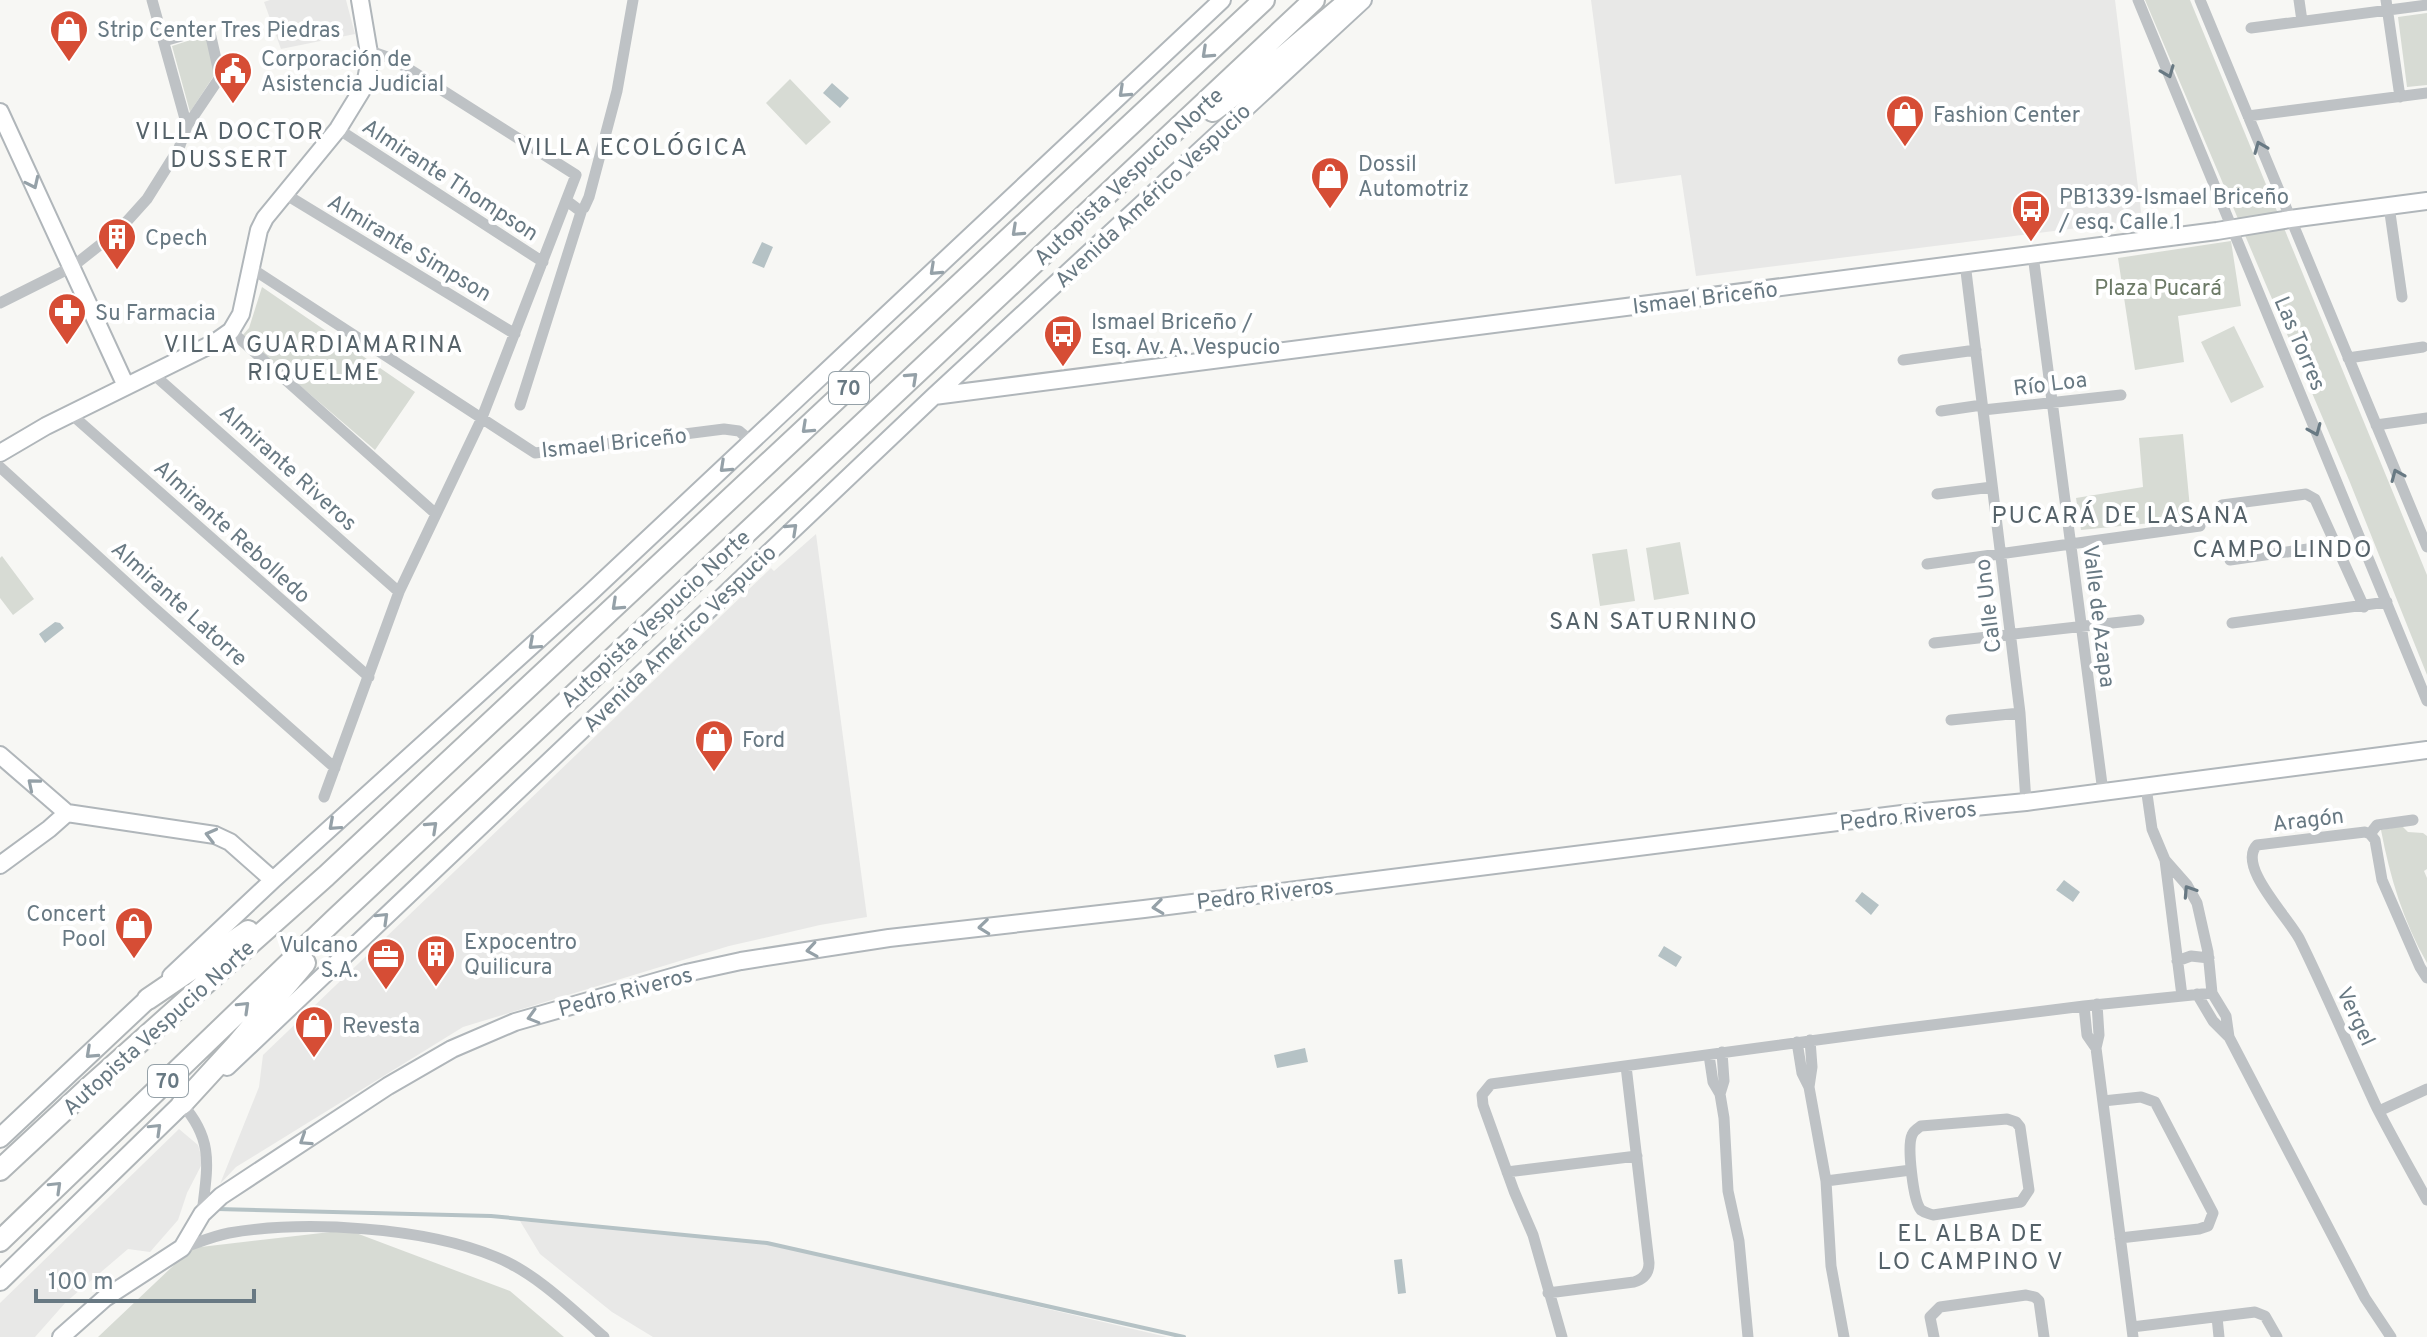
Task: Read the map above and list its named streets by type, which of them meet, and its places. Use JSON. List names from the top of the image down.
{
  "streets": {
    "highway": ["Autopista Vespucio Norte", "70"],
    "main road": ["Avenida Américo Vespucio"],
    "street": [
      "Almirante Thompson",
      "Almirante Simpson",
      "Ismael Briceño",
      "Las Torres",
      "Río Loa",
      "Almirante Riveros",
      "Almirante Rebolledo",
      "Almirante Latorre",
      "Calle Uno",
      "Valle de Azapa",
      "Pedro Riveros",
      "Aragón",
      "Vergel"
    ]
  },
  "crossings": [
    ["Avenida Américo Vespucio", "Ismael Briceño"],
    ["Ismael Briceño", "Las Torres"],
    ["Ismael Briceño", "Calle Uno"],
    ["Ismael Briceño", "Valle de Azapa"],
    ["Río Loa", "Calle Uno"],
    ["Río Loa", "Valle de Azapa"],
    ["Calle Uno", "Pedro Riveros"],
    ["Valle de Azapa", "Pedro Riveros"],
    ["Aragón", "Vergel"]
  ],
  "one_way": ["Pedro Riveros"],
  "districts": [
    "VILLA DOCTOR DUSSERT",
    "VILLA ECOLÓGICA",
    "VILLA GUARDIAMARINA RIQUELME",
    "PUCARÁ DE LASANA",
    "CAMPO LINDO",
    "SAN SATURNINO",
    "EL ALBA DE LO CAMPINO V"
  ],
  "parks": ["Plaza Pucará"],
  "places": {
    "shop": [
      "Strip Center Tres Piedras",
      "Fashion Center",
      "Dossil Automotriz",
      "Ford",
      "Concert Pool",
      "Revesta"
    ],
    "public building": ["Corporación de Asistencia Judicial"],
    "bus stop": ["PB1339-Ismael Briceño / esq. Calle 1", "Ismael Briceño / Esq. Av. A. Vespucio"],
    "building": ["Cpech", "Expocentro Quilicura"],
    "pharmacy": ["Su Farmacia"],
    "office": ["Vulcano S.A."]
  },
  "scale_bar": "100 m"
}
